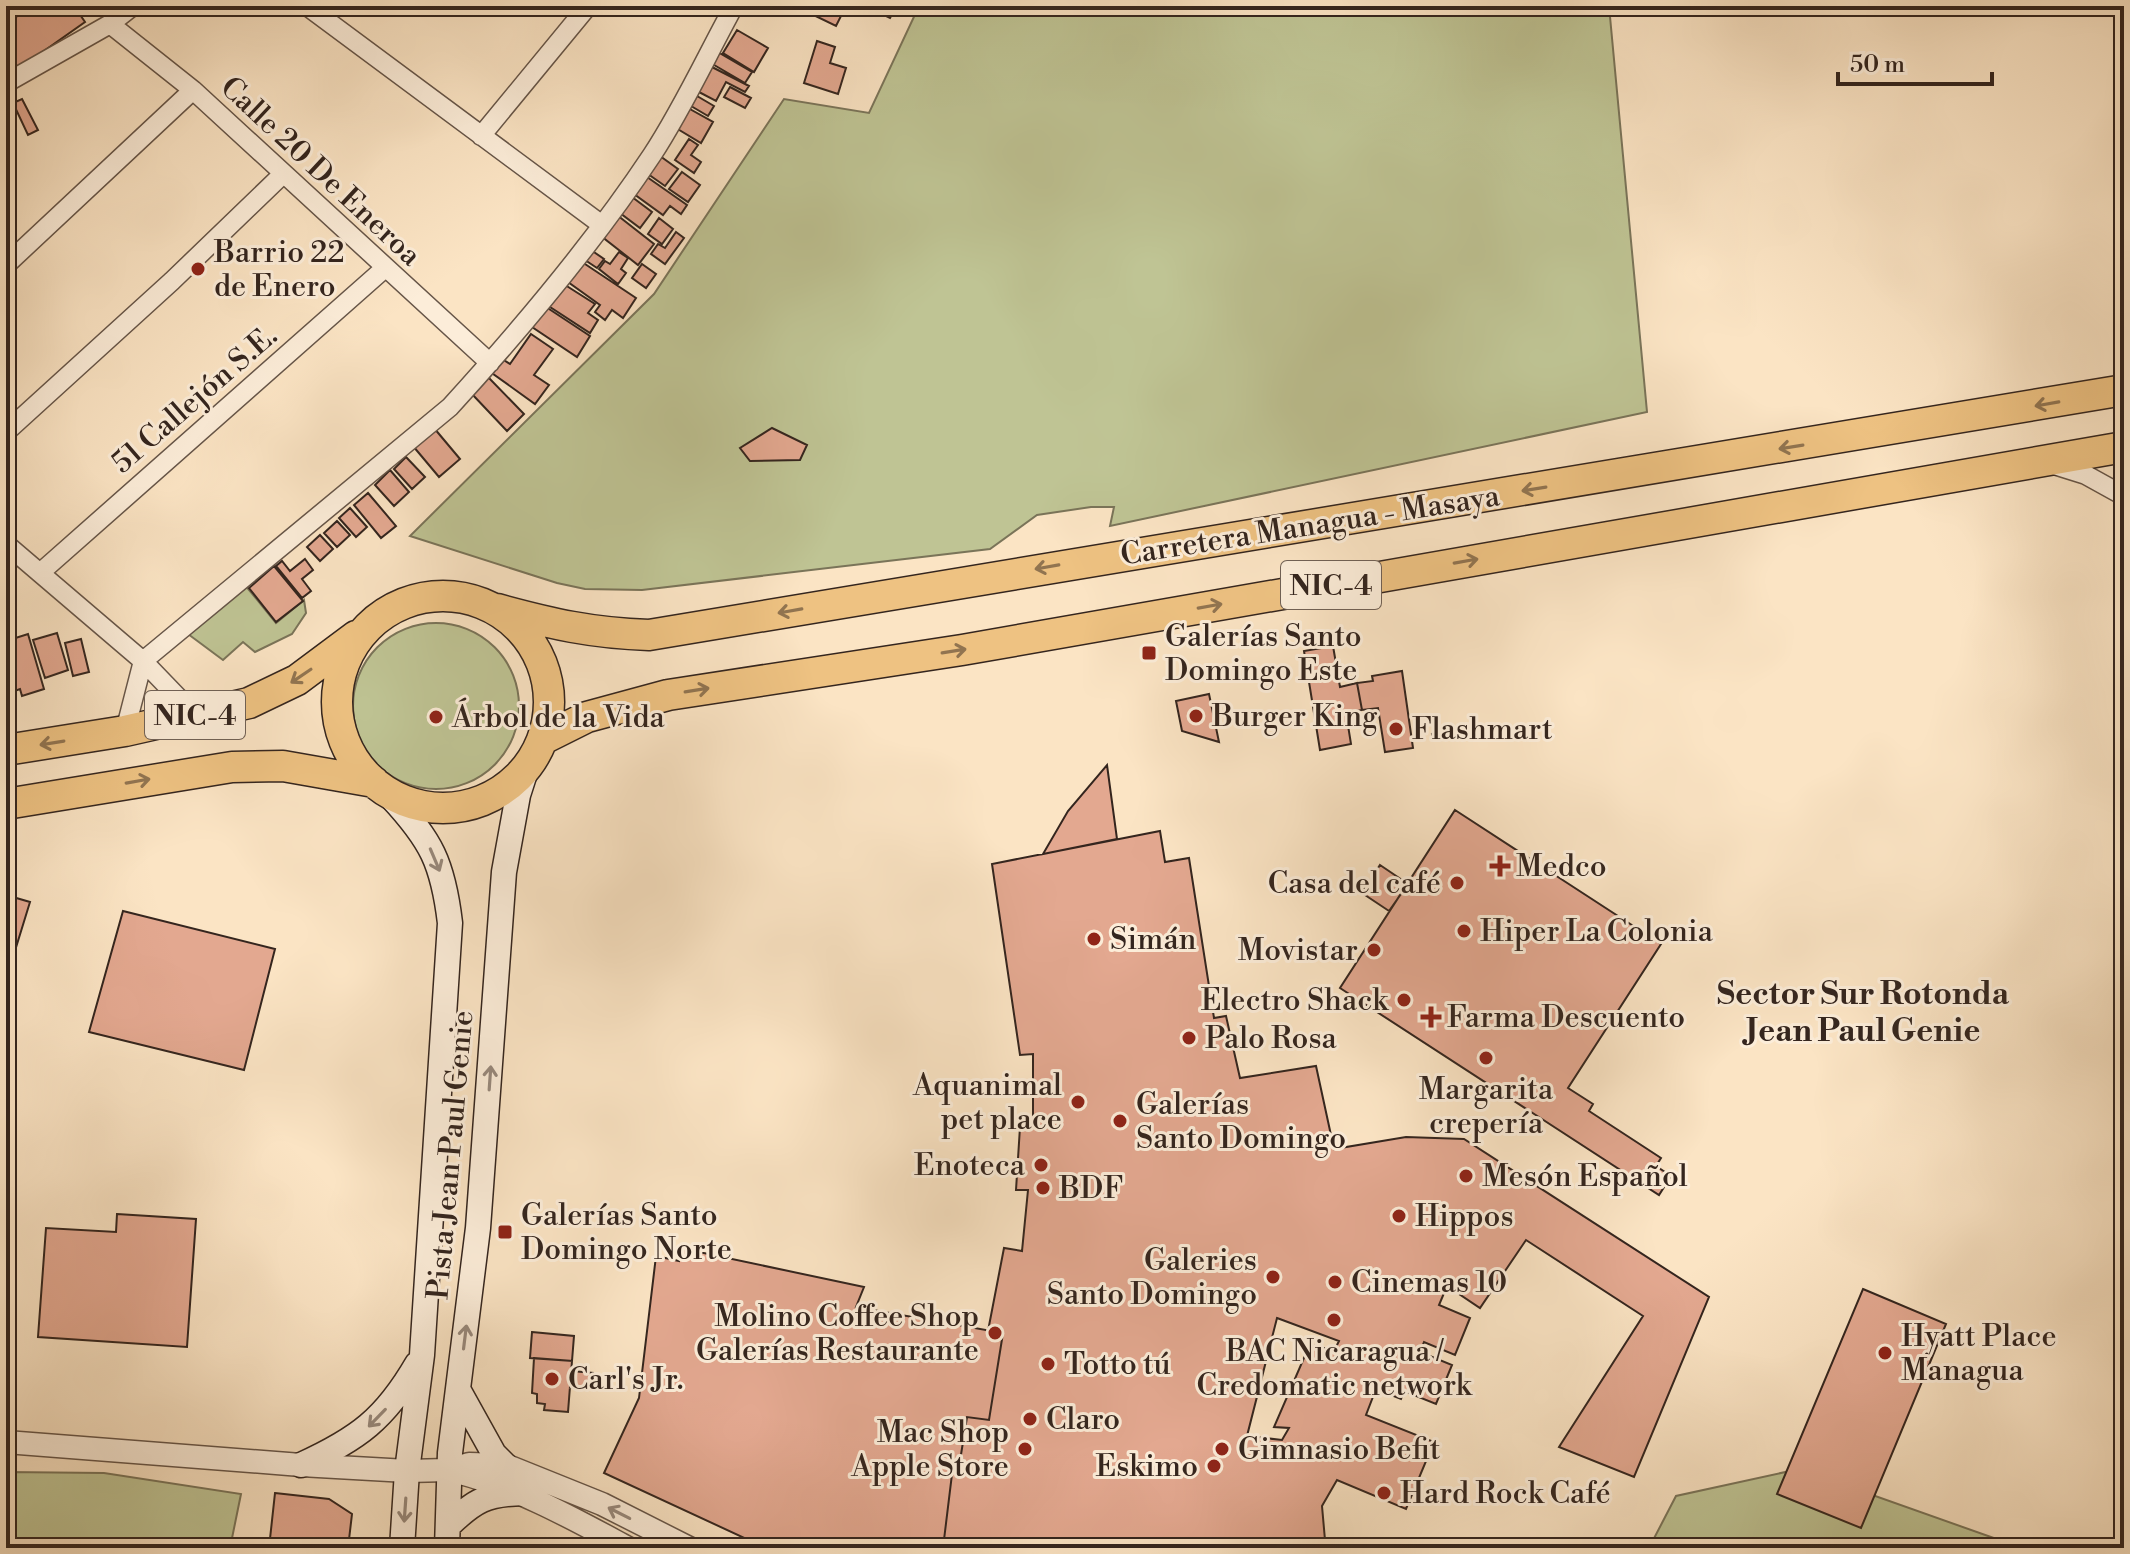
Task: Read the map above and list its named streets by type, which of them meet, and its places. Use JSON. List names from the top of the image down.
{
  "streets": {
    "highway": ["Carretera Managua - Masaya", "NIC-4"],
    "main road": ["Pista Jean Paul Genie"],
    "street": ["Calle 20 De Eneroa", "51 Callejón S.E."]
  },
  "crossings": [
    ["Calle 20 De Eneroa", "51 Callejón S.E."],
    ["Carretera Managua - Masaya", "NIC-4"],
    ["Carretera Managua - Masaya", "Pista Jean Paul Genie"],
    ["NIC-4", "Pista Jean Paul Genie"]
  ],
  "districts": ["Sector Sur Rotonda Jean Paul Genie"],
  "places": {
    "other": [
      "Barrio 22 de Enero",
      "Burger King",
      "Árbol de la Vida",
      "Flashmart",
      "Casa del café",
      "Hiper La Colonia",
      "Simán",
      "Movistar",
      "Electro Shack",
      "Palo Rosa",
      "Margarita crepería",
      "Aquanimal pet place",
      "Galerías Santo Domingo",
      "Enoteca",
      "Mesón Español",
      "BDF",
      "Hippos",
      "Galeries Santo Domingo",
      "Cinemas 10",
      "BAC Nicaragua / Credomatic network",
      "Molino Coffee Shop Galerías Restaurante",
      "Hyatt Place Managua",
      "Totto tú",
      "Carl's Jr.",
      "Claro",
      "Mac Shop Apple Store",
      "Gimnasio Befit",
      "Eskimo",
      "Hard Rock Café"
    ],
    "transit": ["Galerías Santo Domingo Este", "Galerías Santo Domingo Norte"],
    "health": ["Medco", "Farma Descuento"]
  },
  "scale_bar": "50 m"
}
